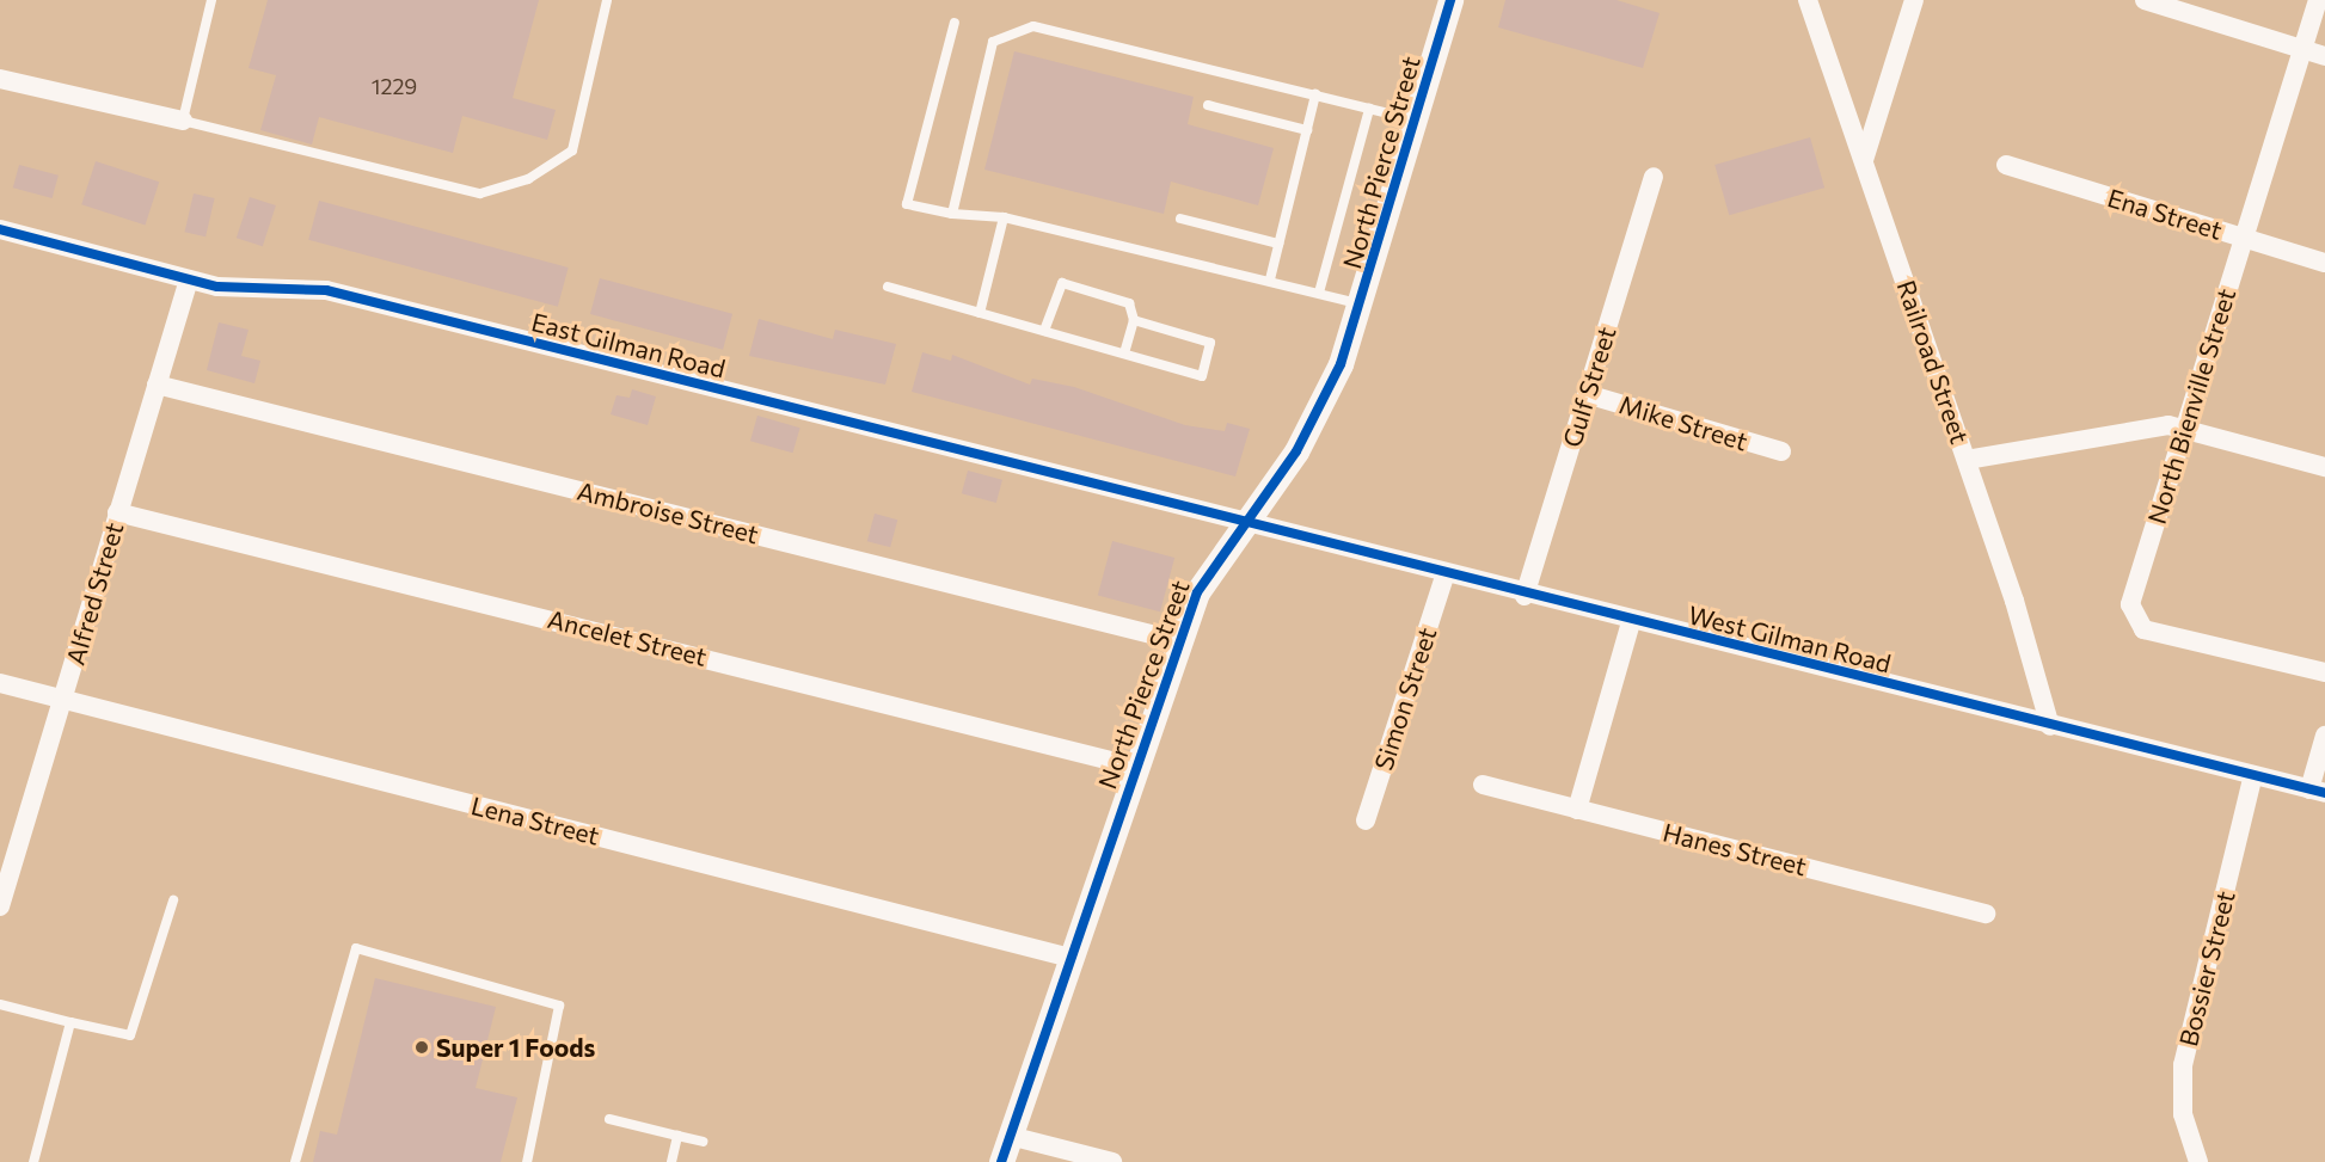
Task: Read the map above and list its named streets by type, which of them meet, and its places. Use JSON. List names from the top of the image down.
{
  "streets": {
    "street": [
      "North Pierce Street",
      "Ena Street",
      "East Gilman Road",
      "Railroad Street",
      "Gulf Street",
      "North Bienville Street",
      "Mike Street",
      "Ambroise Street",
      "Alfred Street",
      "Ancelet Street",
      "West Gilman Road",
      "Simon Street",
      "Lena Street",
      "Hanes Street",
      "Bossier Street"
    ]
  },
  "crossings": [
    ["North Pierce Street", "East Gilman Road"],
    ["North Pierce Street", "Ambroise Street"],
    ["North Pierce Street", "Ancelet Street"],
    ["North Pierce Street", "West Gilman Road"],
    ["North Pierce Street", "Lena Street"],
    ["Ena Street", "North Bienville Street"],
    ["East Gilman Road", "Alfred Street"],
    ["East Gilman Road", "West Gilman Road"],
    ["Railroad Street", "West Gilman Road"],
    ["Gulf Street", "Mike Street"],
    ["Gulf Street", "West Gilman Road"],
    ["Ambroise Street", "Alfred Street"],
    ["Alfred Street", "Ancelet Street"],
    ["Alfred Street", "Lena Street"],
    ["West Gilman Road", "Simon Street"],
    ["West Gilman Road", "Bossier Street"]
  ],
  "places": ["Super 1 Foods"],
  "house_numbers": ["1229"]
}
